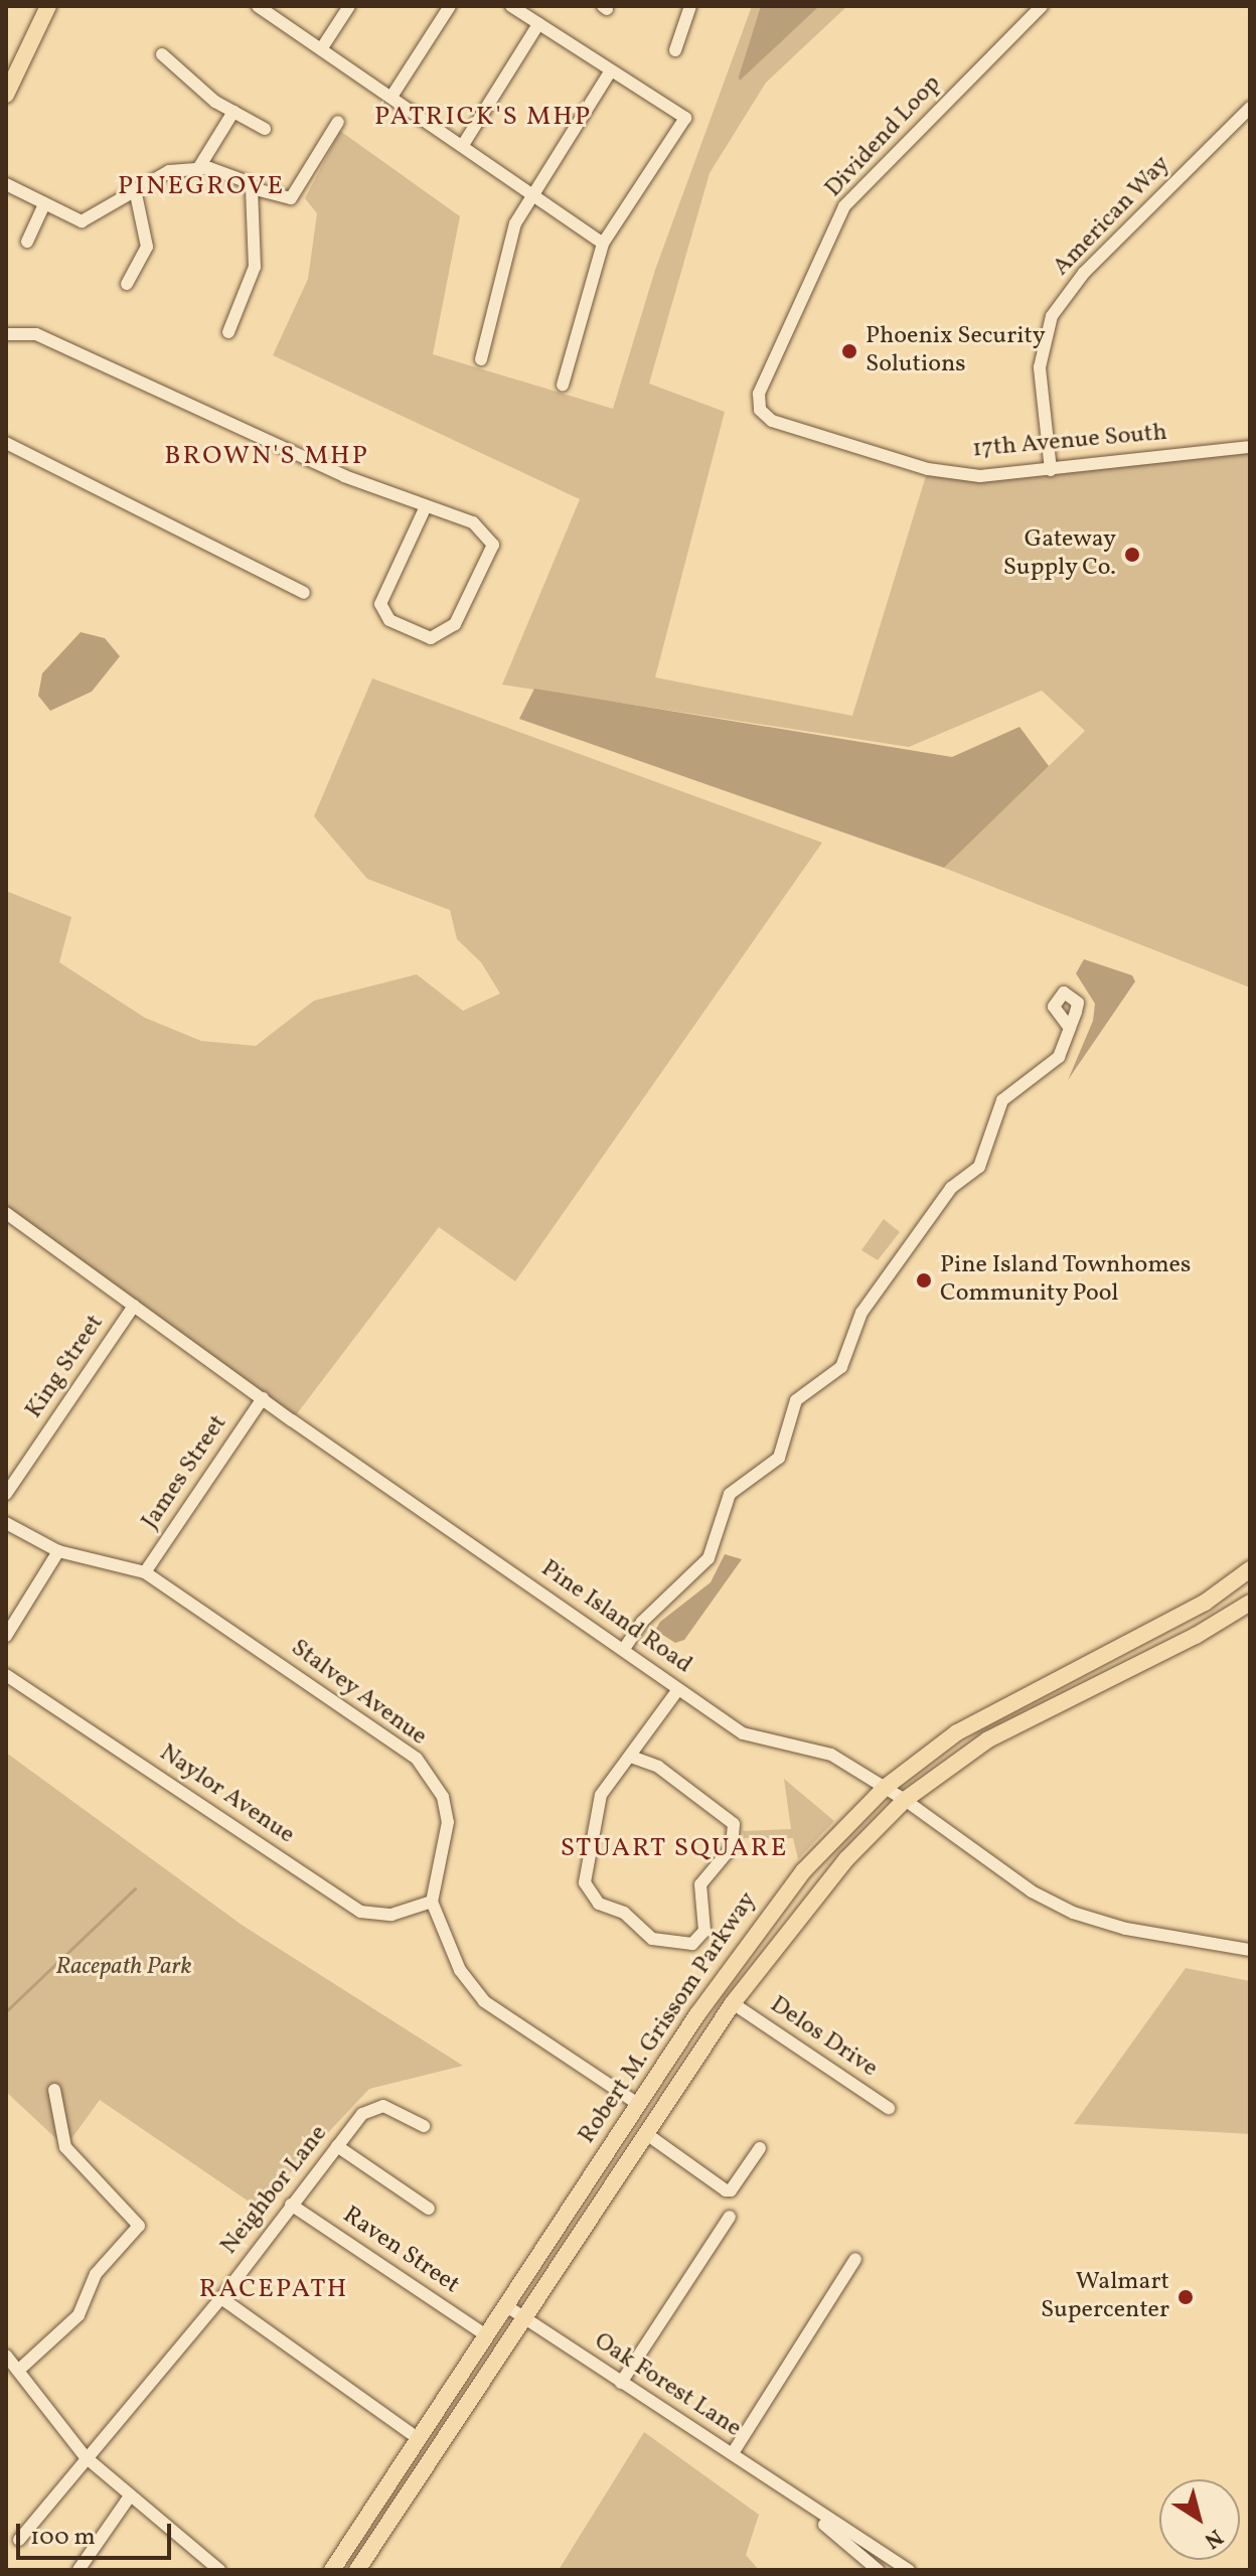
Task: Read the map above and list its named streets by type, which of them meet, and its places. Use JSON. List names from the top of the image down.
{
  "streets": {
    "main road": ["Robert M. Grissom Parkway"],
    "street": [
      "Dividend Loop",
      "American Way",
      "17th Avenue South",
      "King Street",
      "James Street",
      "Pine Island Road",
      "Stalvey Avenue",
      "Naylor Avenue",
      "Delos Drive",
      "Neighbor Lane",
      "Raven Street",
      "Oak Forest Lane"
    ]
  },
  "crossings": [
    ["Dividend Loop", "17th Avenue South"],
    ["American Way", "17th Avenue South"],
    ["King Street", "Pine Island Road"],
    ["James Street", "Pine Island Road"],
    ["James Street", "Stalvey Avenue"],
    ["Pine Island Road", "Robert M. Grissom Parkway"],
    ["Stalvey Avenue", "Naylor Avenue"],
    ["Stalvey Avenue", "Robert M. Grissom Parkway"],
    ["Robert M. Grissom Parkway", "Delos Drive"],
    ["Robert M. Grissom Parkway", "Raven Street"],
    ["Robert M. Grissom Parkway", "Oak Forest Lane"],
    ["Neighbor Lane", "Raven Street"]
  ],
  "districts": [
    "PATRICK'S MHP",
    "PINEGROVE",
    "BROWN'S MHP",
    "STUART SQUARE",
    "RACEPATH"
  ],
  "parks": ["Racepath Park"],
  "places": [
    "Phoenix Security Solutions",
    "Gateway Supply Co.",
    "Pine Island Townhomes Community Pool",
    "Walmart Supercenter"
  ],
  "scale_bar": "100 m",
  "north": "bottom right"
}
